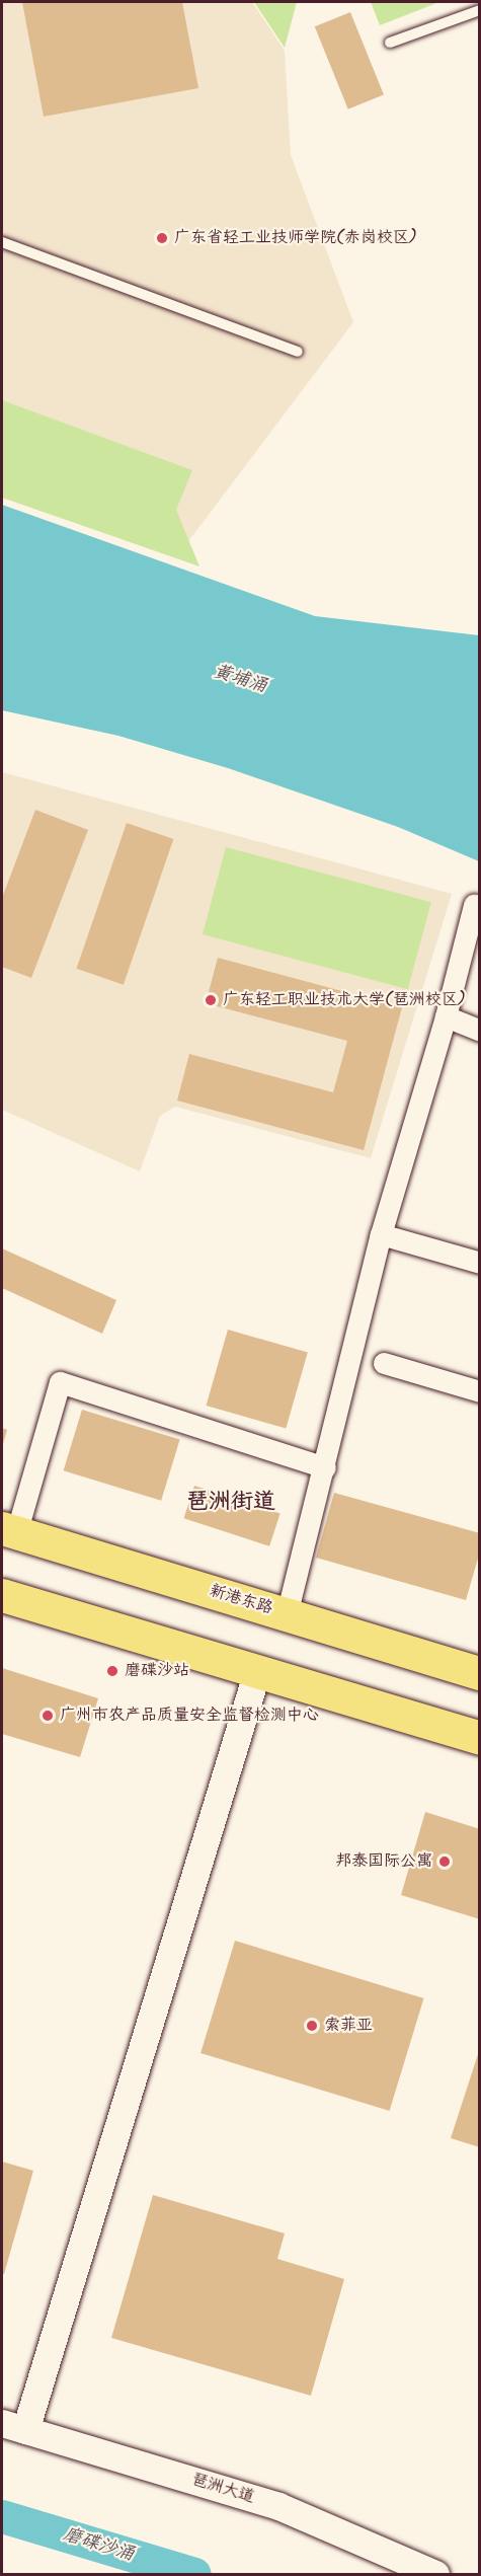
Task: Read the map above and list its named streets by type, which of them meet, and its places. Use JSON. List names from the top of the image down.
{
  "streets": {
    "main road": ["新港东路"],
    "street": ["琶洲大道"]
  },
  "districts": ["琶洲街道"],
  "water": ["黄埔涌", "磨碟沙涌"],
  "places": [
    "广东省轻工业技师学院(赤岗校区)",
    "广东轻工职业技术大学(琶洲校区)",
    "磨碟沙站",
    "广州市农产品质量安全监督检测中心",
    "邦泰国际公寓",
    "索菲亚"
  ]
}
